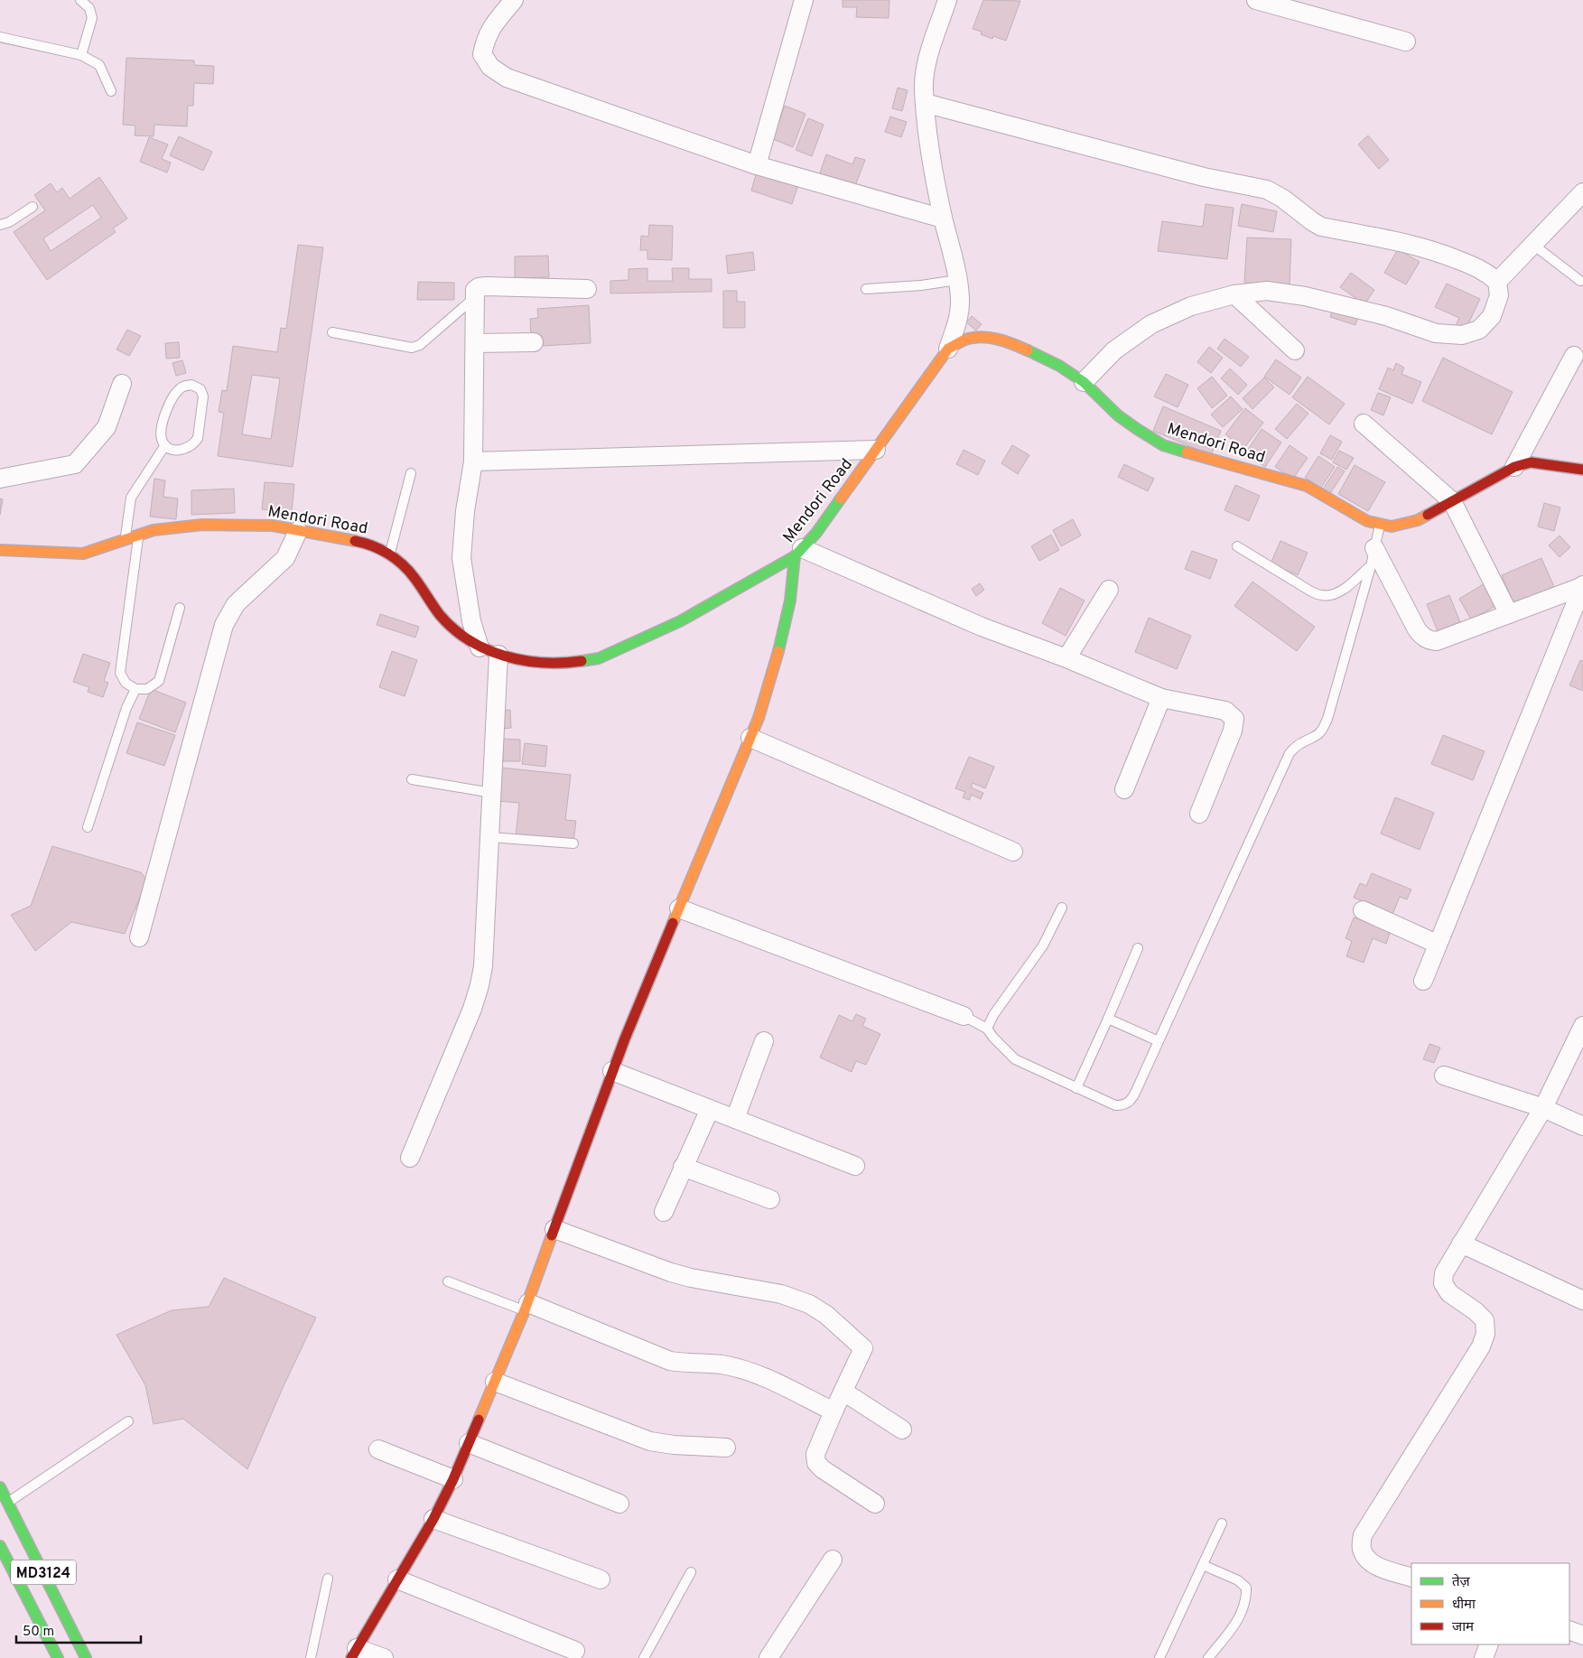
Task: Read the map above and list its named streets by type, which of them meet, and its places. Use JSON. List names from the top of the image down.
{
  "streets": {
    "main road": ["Mendori Road", "MD3124"]
  },
  "legend": ["तेज़", "धीमा", "जाम"],
  "scale_bar": "50 m"
}
